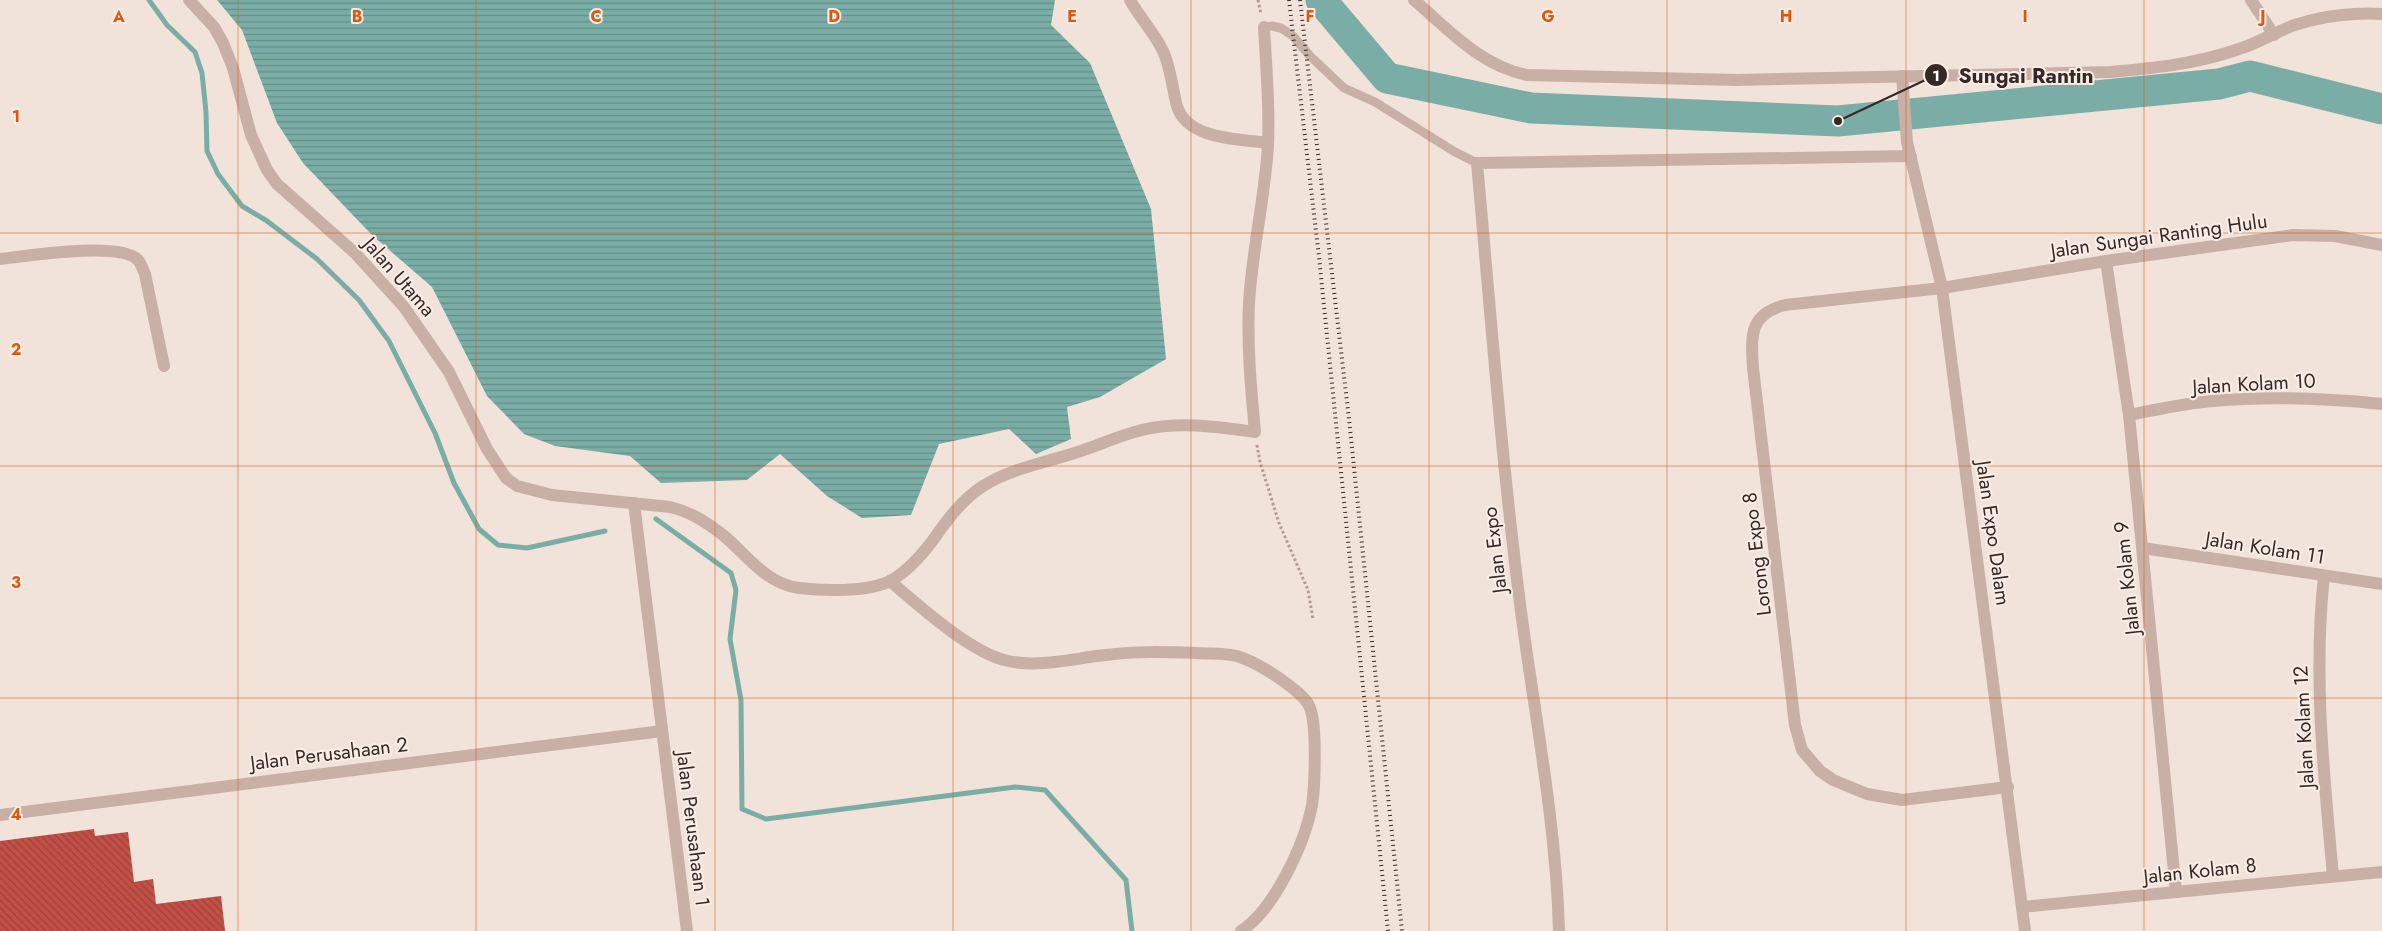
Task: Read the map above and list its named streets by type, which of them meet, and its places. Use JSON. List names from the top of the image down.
{
  "streets": {
    "street": [
      "Jalan Sungai Ranting Hulu",
      "Jalan Utama",
      "Jalan Kolam 10",
      "Jalan Expo Dalam",
      "Jalan Kolam 11",
      "Jalan Expo",
      "Lorong Expo 8",
      "Jalan Kolam 9",
      "Jalan Kolam 12",
      "Jalan Perusahaan 2",
      "Jalan Perusahaan 1",
      "Jalan Kolam 8"
    ]
  },
  "crossings": [
    ["Jalan Sungai Ranting Hulu", "Jalan Expo Dalam"],
    ["Jalan Sungai Ranting Hulu", "Lorong Expo 8"],
    ["Jalan Sungai Ranting Hulu", "Jalan Kolam 9"],
    ["Jalan Utama", "Jalan Perusahaan 1"],
    ["Jalan Kolam 10", "Jalan Kolam 9"],
    ["Jalan Expo Dalam", "Lorong Expo 8"],
    ["Jalan Expo Dalam", "Jalan Kolam 8"],
    ["Jalan Kolam 11", "Jalan Kolam 9"],
    ["Jalan Kolam 11", "Jalan Kolam 12"],
    ["Jalan Kolam 9", "Jalan Kolam 8"],
    ["Jalan Kolam 12", "Jalan Kolam 8"],
    ["Jalan Perusahaan 2", "Jalan Perusahaan 1"]
  ],
  "places": ["Sungai Rantin"],
  "grid": {
    "columns": [
      "A",
      "B",
      "C",
      "D",
      "E",
      "F",
      "G",
      "H",
      "I",
      "J"
    ],
    "rows": [
      "1",
      "2",
      "3",
      "4"
    ]
  }
}
